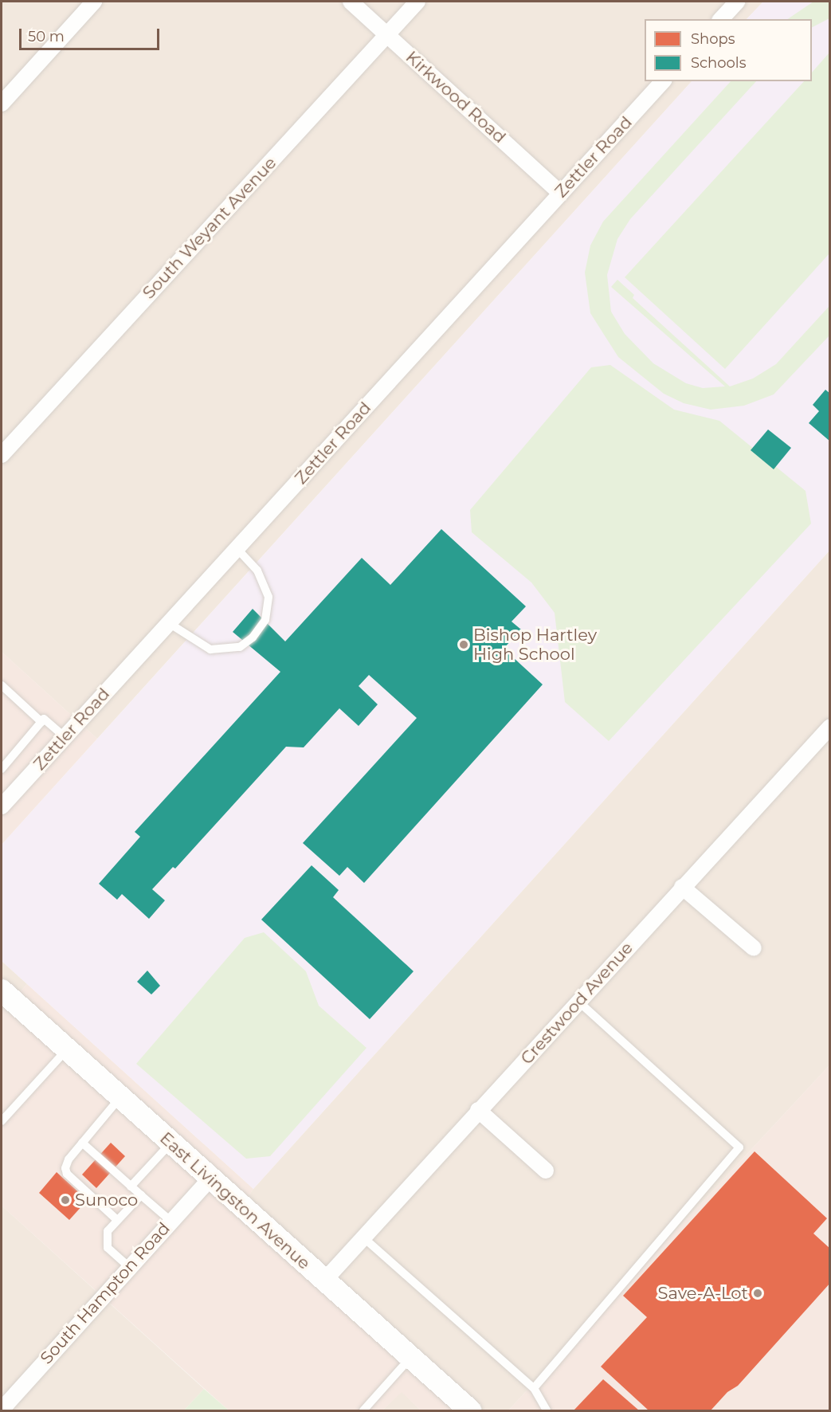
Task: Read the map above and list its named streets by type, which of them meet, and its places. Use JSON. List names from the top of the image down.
{
  "streets": {
    "main road": ["East Livingston Avenue"],
    "street": [
      "Kirkwood Road",
      "Zettler Road",
      "South Weyant Avenue",
      "Crestwood Avenue",
      "South Hampton Road"
    ]
  },
  "crossings": [
    ["Kirkwood Road", "Zettler Road"],
    ["Kirkwood Road", "South Weyant Avenue"],
    ["Crestwood Avenue", "East Livingston Avenue"],
    ["East Livingston Avenue", "South Hampton Road"]
  ],
  "places": ["Bishop Hartley High School", "Sunoco", "Save-A-Lot"],
  "legend": ["Shops", "Schools"],
  "scale_bar": "50 m"
}
